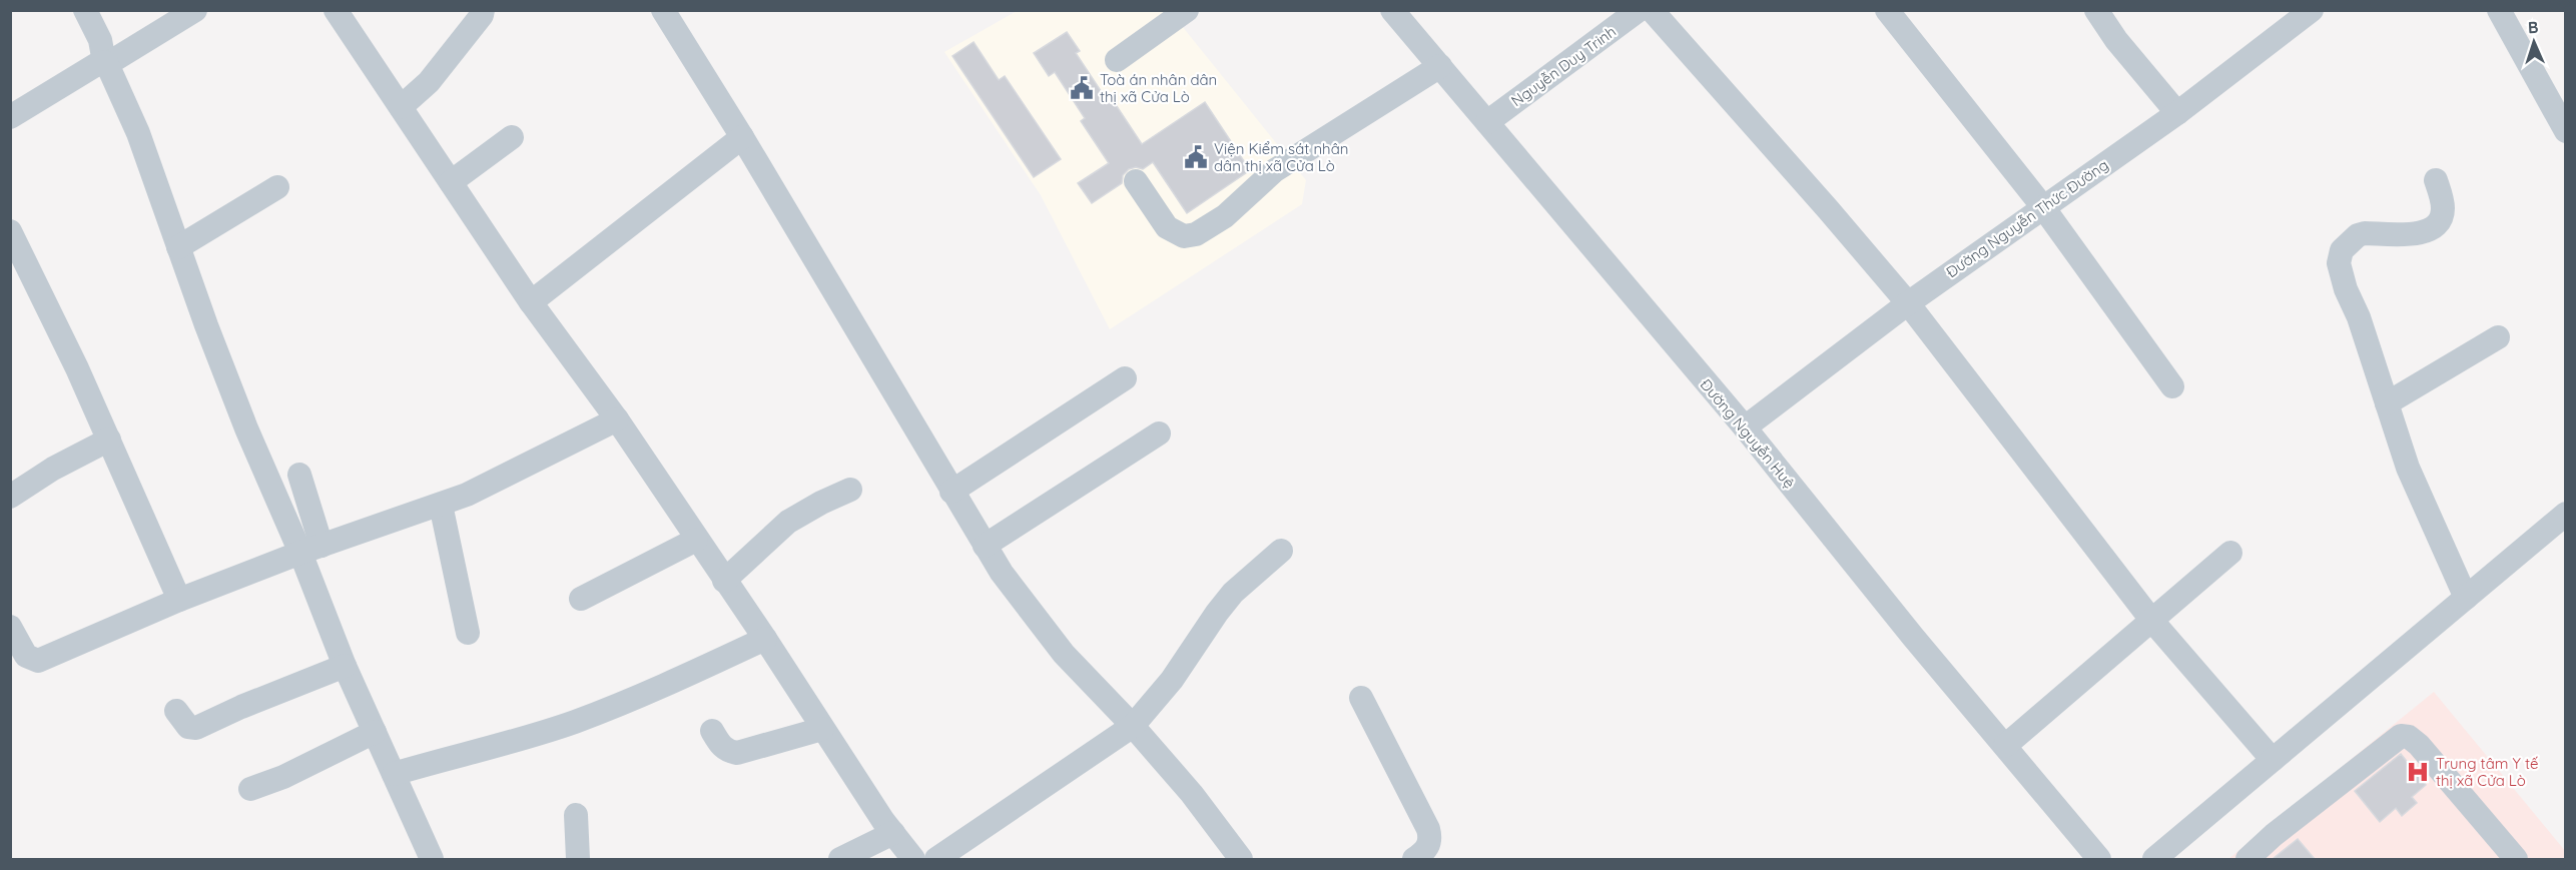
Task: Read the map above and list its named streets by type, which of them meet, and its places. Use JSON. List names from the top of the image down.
{
  "streets": {
    "street": ["Nguyễn Duy Trinh", "Đường Nguyễn Thức Đường", "Đường Nguyễn Huệ"]
  },
  "crossings": [
    ["Nguyễn Duy Trinh", "Đường Nguyễn Huệ"],
    ["Đường Nguyễn Thức Đường", "Đường Nguyễn Huệ"]
  ],
  "places": {
    "public building": ["Toà án nhân dân thị xã Cửa Lò", "Viện Kiểm sát nhân dân thị xã Cửa Lò"],
    "hospital": ["Trung tâm Y tế thị xã Cửa Lò"]
  },
  "north": "top"
}
